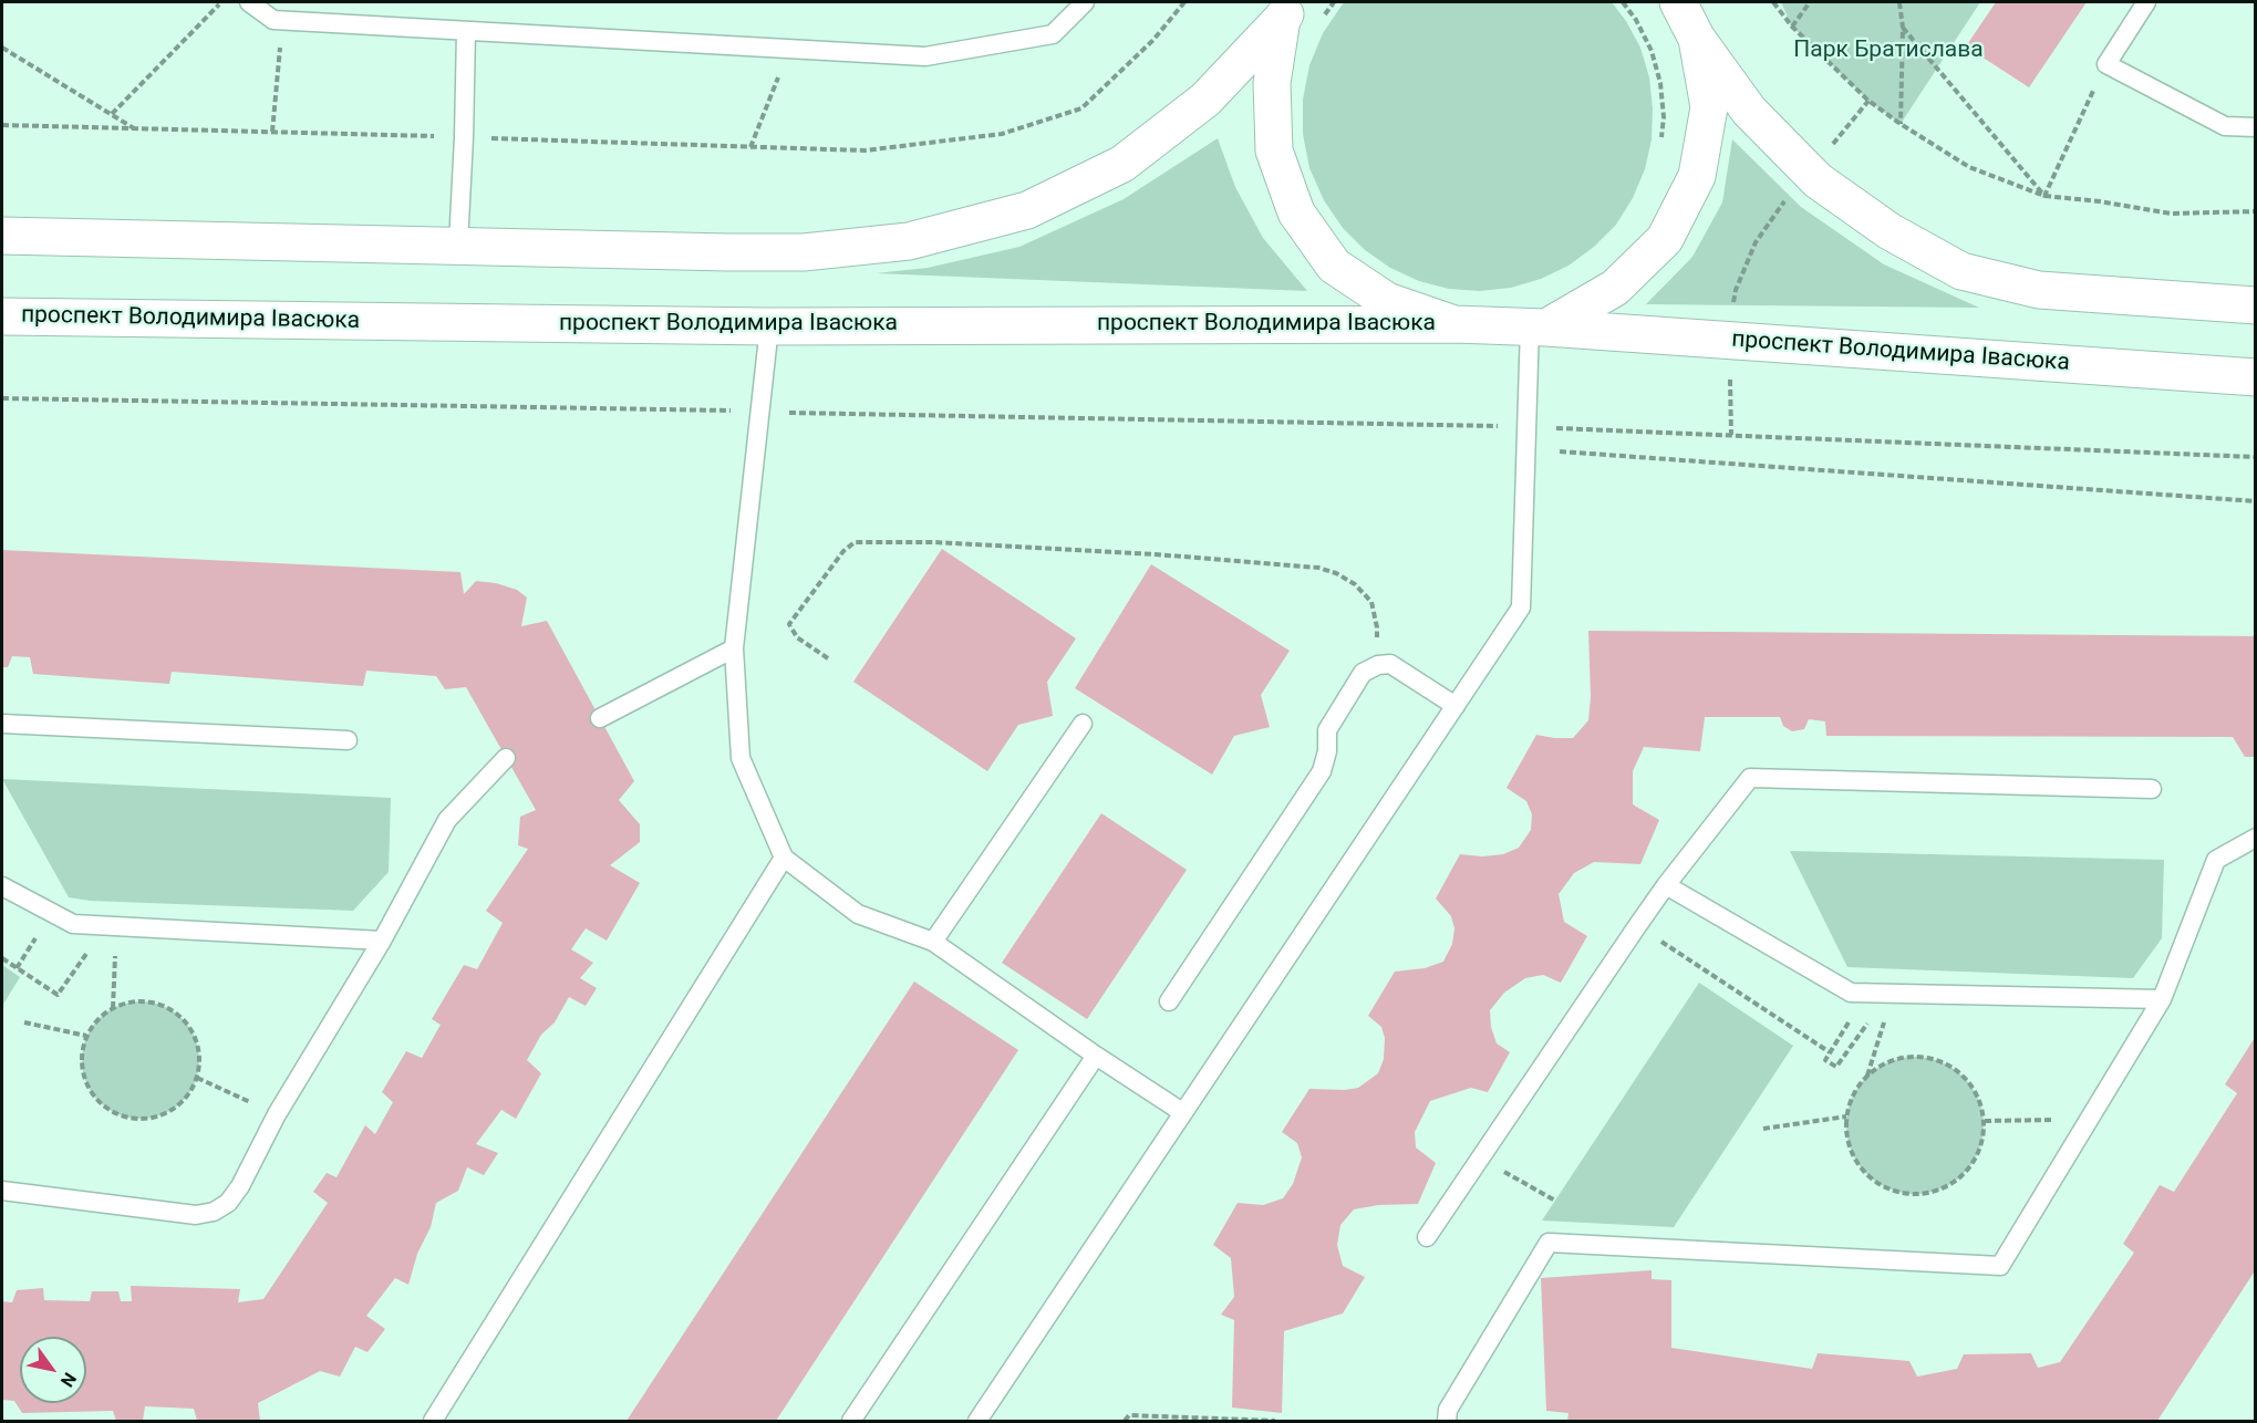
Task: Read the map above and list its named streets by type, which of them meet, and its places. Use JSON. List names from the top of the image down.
{
  "streets": {
    "main road": ["проспект Володимира Івасюка"]
  },
  "parks": ["Парк Братислава"],
  "north": "bottom right"
}
